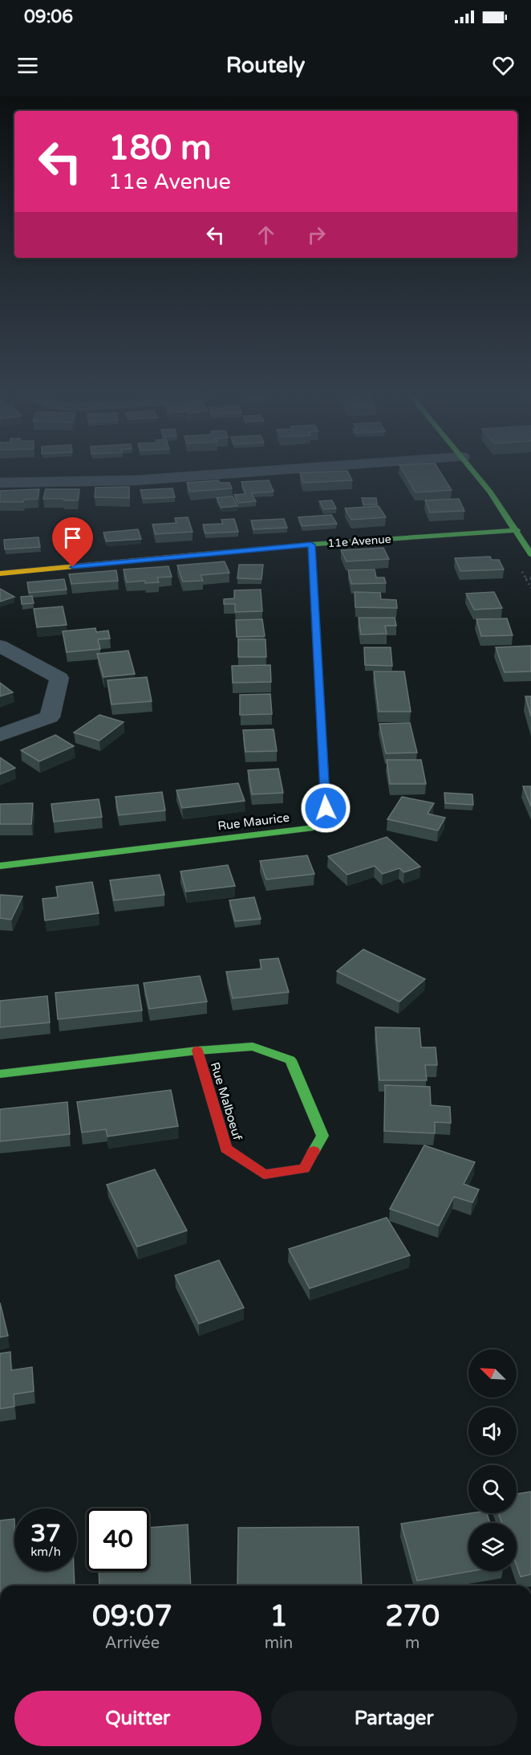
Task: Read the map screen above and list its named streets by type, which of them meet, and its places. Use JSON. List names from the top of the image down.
{
  "streets": {
    "street": ["11e Avenue", "Rue Maurice", "Rue Malboeuf"]
  },
  "crossings": [
    ["11e Avenue", "Rue Maurice"]
  ],
  "north": "top left",
  "page": {
    "status": "09:06",
    "header": "Routely",
    "turn": ["180 m", "11e Avenue"],
    "speed": "37 km/h",
    "limit": "40",
    "eta": [
      "09:07",
      "Arrivée",
      "1",
      "min",
      "270",
      "m"
    ],
    "buttons": ["Quitter", "Partager"]
  }
}
